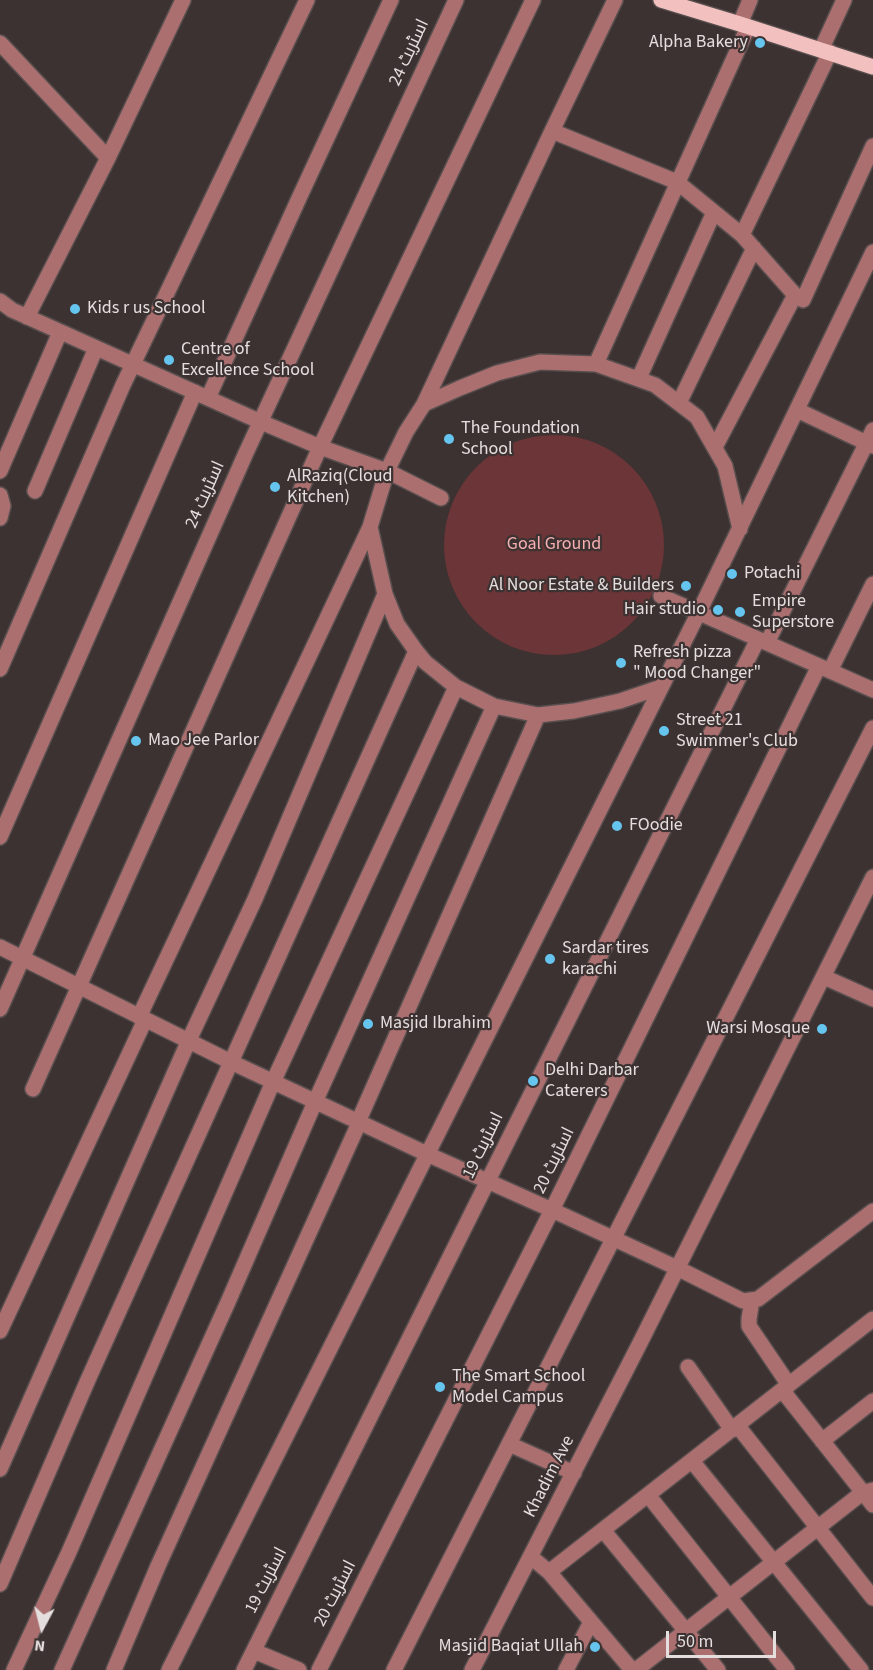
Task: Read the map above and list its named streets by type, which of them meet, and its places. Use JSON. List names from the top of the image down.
{
  "streets": {
    "street": [
      "اسٹریٹ 24",
      "اسٹریٹ 19",
      "اسٹریٹ 20",
      "Khadim Ave"
    ]
  },
  "parks": ["Goal Ground"],
  "places": [
    "Alpha Bakery",
    "Kids r us School",
    "Centre of Excellence School",
    "The Foundation School",
    "AlRaziq(Cloud Kitchen)",
    "Potachi",
    "Al Noor Estate & Builders",
    "Hair studio",
    "Empire Superstore",
    "Refresh pizza \" Mood Changer\"",
    "Street 21 Swimmer's Club",
    "Mao Jee Parlor",
    "FOodie",
    "Sardar tires karachi",
    "Masjid Ibrahim",
    "Warsi Mosque",
    "Delhi Darbar Caterers",
    "The Smart School Model Campus",
    "Masjid Baqiat Ullah"
  ],
  "scale_bar": "50 m",
  "north": "bottom"
}
